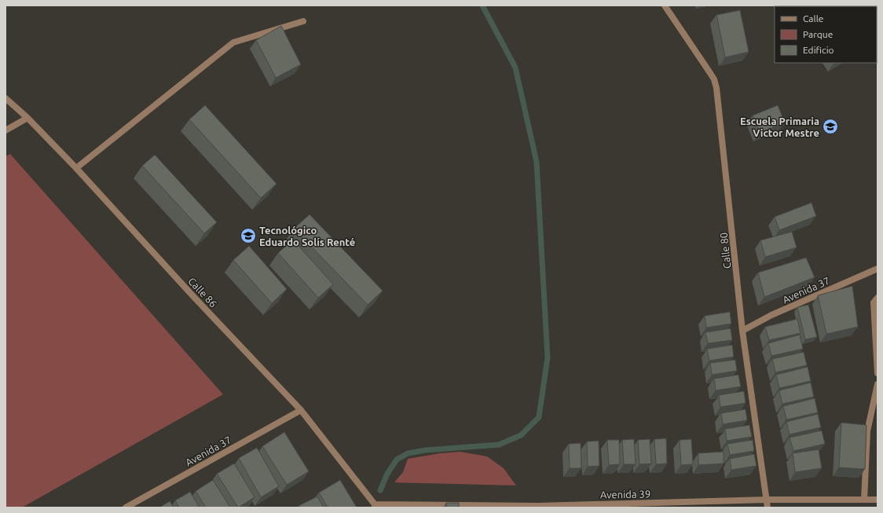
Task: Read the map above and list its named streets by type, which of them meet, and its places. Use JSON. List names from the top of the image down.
{
  "streets": {
    "street": [
      "Calle 80",
      "Avenida 37",
      "Calle 86",
      "Avenida 39"
    ]
  },
  "crossings": [
    ["Calle 80", "Avenida 37"],
    ["Calle 80", "Avenida 39"],
    ["Avenida 37", "Calle 86"],
    ["Calle 86", "Avenida 39"]
  ],
  "places": {
    "school or university": ["Escuela Primaria Victor Mestre", "Tecnológico Eduardo Solís Renté"]
  },
  "legend": ["Calle", "Parque", "Edificio"]
}
